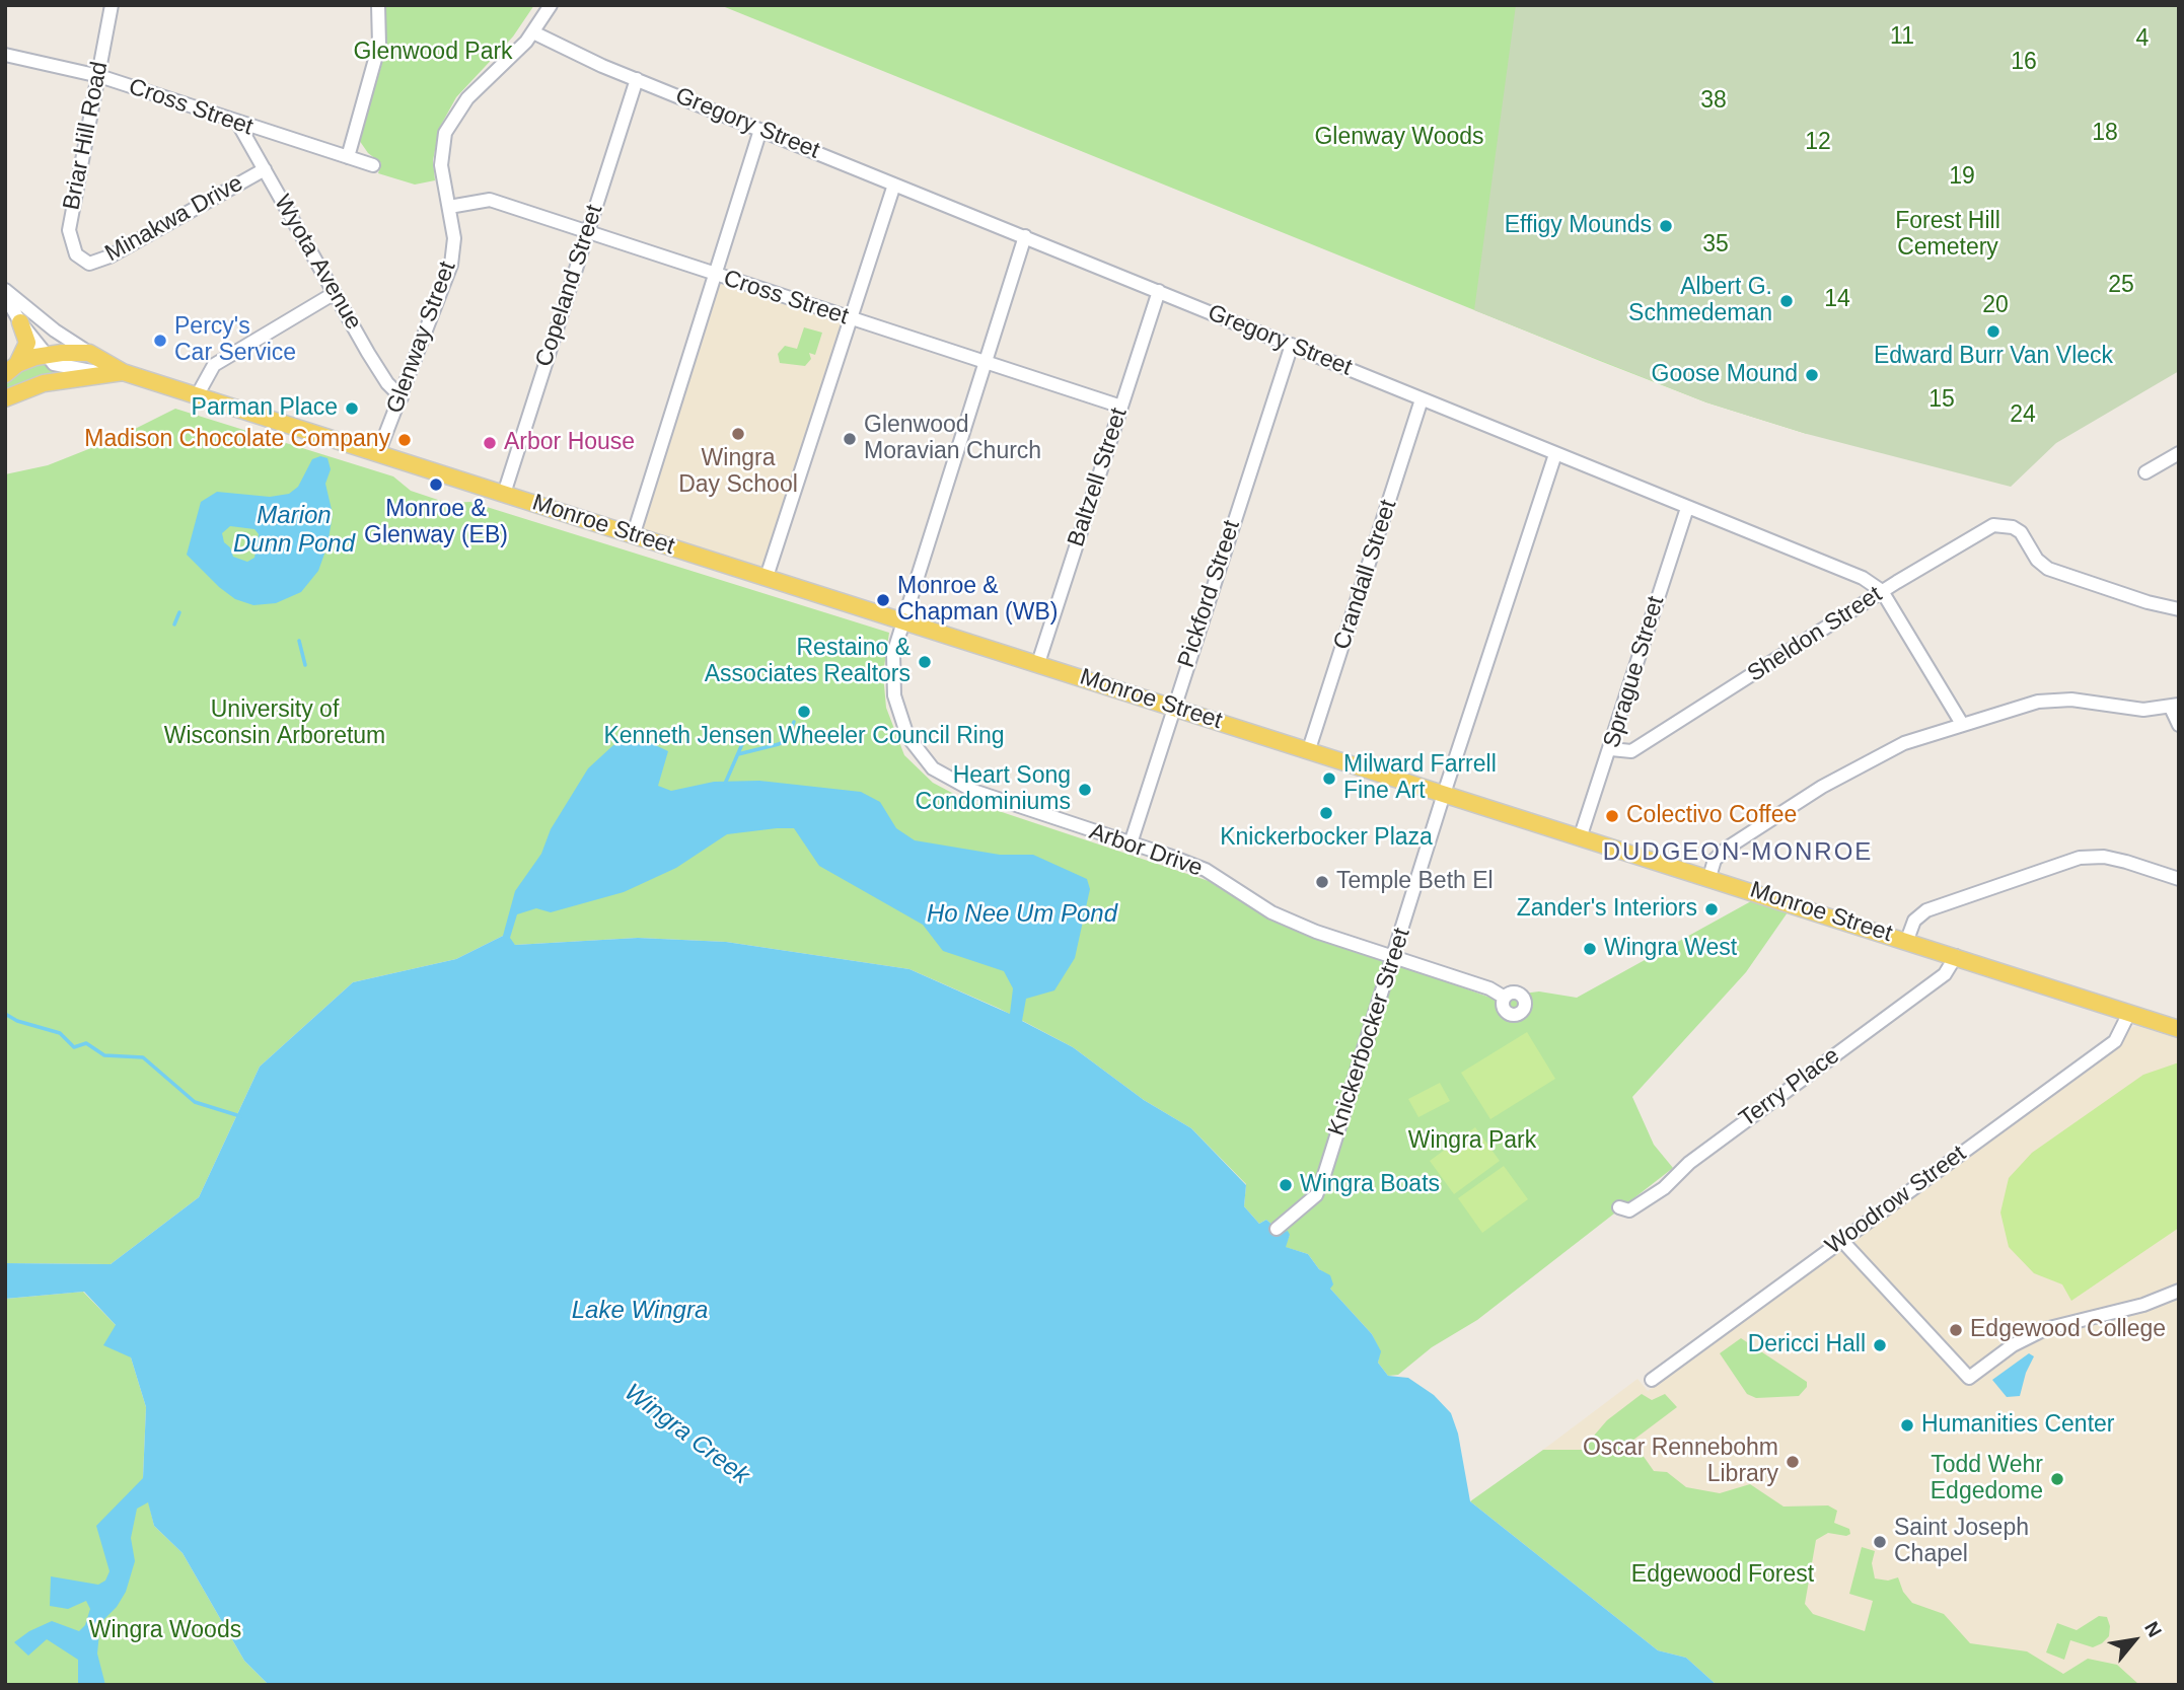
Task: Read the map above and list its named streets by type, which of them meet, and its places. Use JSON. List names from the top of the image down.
{
  "streets": {
    "main road": ["Monroe Street"],
    "street": [
      "Cross Street",
      "Gregory Street",
      "Briar Hill Road",
      "Minakwa Drive",
      "Wyota Avenue",
      "Copeland Street",
      "Glenway Street",
      "Baltzell Street",
      "Crandall Street",
      "Pickford Street",
      "Sheldon Street",
      "Sprague Street",
      "Arbor Drive",
      "Knickerbocker Street",
      "Terry Place",
      "Woodrow Street"
    ]
  },
  "crossings": [
    ["Cross Street", "Briar Hill Road"],
    ["Cross Street", "Wyota Avenue"],
    ["Cross Street", "Copeland Street"],
    ["Cross Street", "Glenway Street"],
    ["Cross Street", "Baltzell Street"],
    ["Cross Street", "Arbor Drive"],
    ["Gregory Street", "Copeland Street"],
    ["Gregory Street", "Glenway Street"],
    ["Gregory Street", "Baltzell Street"],
    ["Gregory Street", "Crandall Street"],
    ["Gregory Street", "Pickford Street"],
    ["Gregory Street", "Sheldon Street"],
    ["Gregory Street", "Sprague Street"],
    ["Gregory Street", "Arbor Drive"],
    ["Gregory Street", "Knickerbocker Street"],
    ["Briar Hill Road", "Minakwa Drive"],
    ["Minakwa Drive", "Wyota Avenue"],
    ["Wyota Avenue", "Glenway Street"],
    ["Copeland Street", "Monroe Street"],
    ["Glenway Street", "Monroe Street"],
    ["Baltzell Street", "Monroe Street"],
    ["Monroe Street", "Crandall Street"],
    ["Monroe Street", "Pickford Street"],
    ["Monroe Street", "Sprague Street"],
    ["Monroe Street", "Arbor Drive"],
    ["Monroe Street", "Knickerbocker Street"],
    ["Monroe Street", "Terry Place"],
    ["Monroe Street", "Woodrow Street"],
    ["Pickford Street", "Arbor Drive"],
    ["Sheldon Street", "Sprague Street"],
    ["Arbor Drive", "Knickerbocker Street"]
  ],
  "districts": ["DUDGEON-MONROE"],
  "water": [
    "Marion Dunn Pond",
    "Ho Nee Um Pond",
    "Lake Wingra",
    "Wingra Creek"
  ],
  "parks": [
    "11",
    "4",
    "Glenwood Park",
    "16",
    "38",
    "18",
    "Glenway Woods",
    "12",
    "19",
    "Forest Hill Cemetery",
    "35",
    "25",
    "14",
    "20",
    "15",
    "24",
    "University of Wisconsin Arboretum",
    "Wingra Park",
    "Edgewood Forest",
    "Wingra Woods"
  ],
  "places": [
    "Effigy Mounds",
    "Albert G. Schmedeman",
    "Edward Burr Van Vleck",
    "Percy's Car Service",
    "Goose Mound",
    "Parman Place",
    "Wingra Day School",
    "Glenwood Moravian Church",
    "Madison Chocolate Company",
    "Arbor House",
    "Monroe & Glenway (EB)",
    "Monroe & Chapman (WB)",
    "Restaino & Associates Realtors",
    "Kenneth Jensen Wheeler Council Ring",
    "Milward Farrell Fine Art",
    "Heart Song Condominiums",
    "Knickerbocker Plaza",
    "Colectivo Coffee",
    "Temple Beth El",
    "Zander's Interiors",
    "Wingra West",
    "Wingra Boats",
    "Edgewood College",
    "Dericci Hall",
    "Humanities Center",
    "Oscar Rennebohm Library",
    "Todd Wehr Edgedome",
    "Saint Joseph Chapel"
  ],
  "north": "top right"
}
